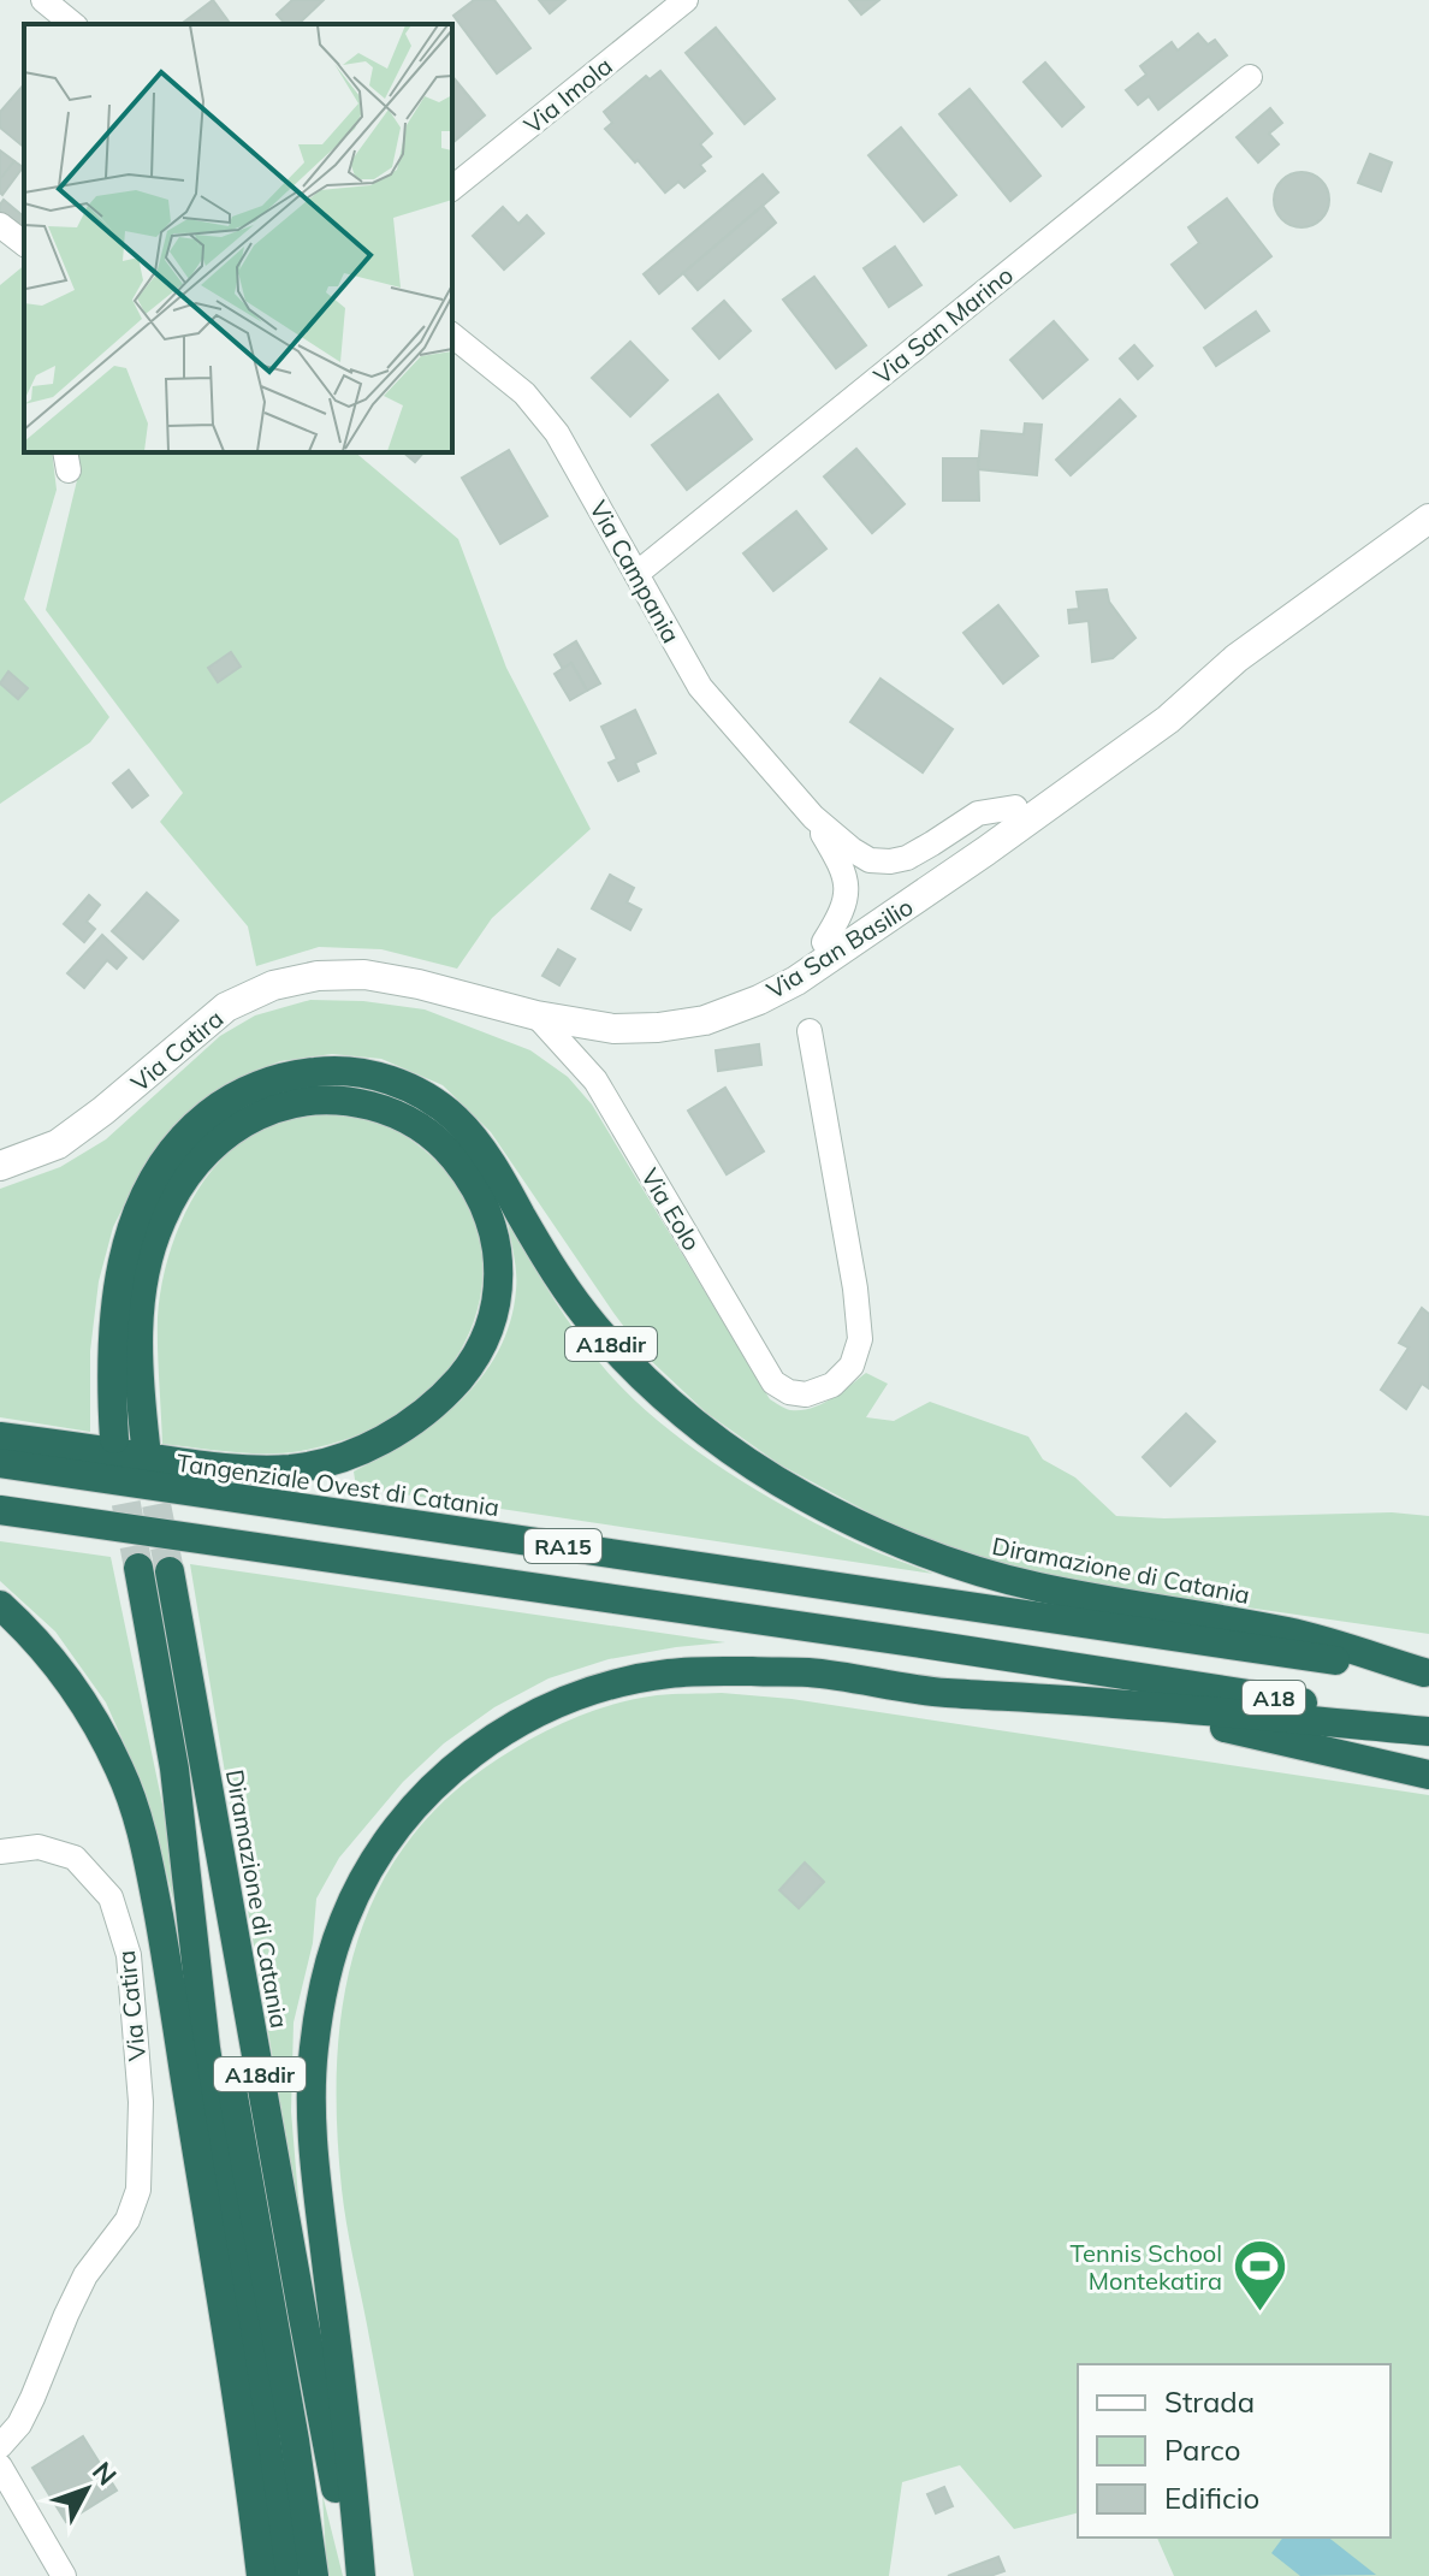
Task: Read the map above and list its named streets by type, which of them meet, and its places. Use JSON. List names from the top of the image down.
{
  "streets": {
    "highway": [
      "A18dir",
      "Tangenziale Ovest di Catania",
      "RA15",
      "Diramazione di Catania",
      "A18"
    ],
    "street": [
      "Via Imola",
      "Via San Marino",
      "Via Campania",
      "Via San Basilio",
      "Via Catira",
      "Via Eolo"
    ]
  },
  "crossings": [
    ["Via San Marino", "Via Campania"],
    ["Via San Basilio", "Via Catira"],
    ["Via San Basilio", "Via Eolo"],
    ["Via Catira", "Via Eolo"],
    ["Tangenziale Ovest di Catania", "A18"],
    ["RA15", "A18"],
    ["Diramazione di Catania", "A18"]
  ],
  "places": {
    "sports": ["Tennis School Montekatira"]
  },
  "legend": ["Strada", "Parco", "Edificio"],
  "north": "top right"
}
